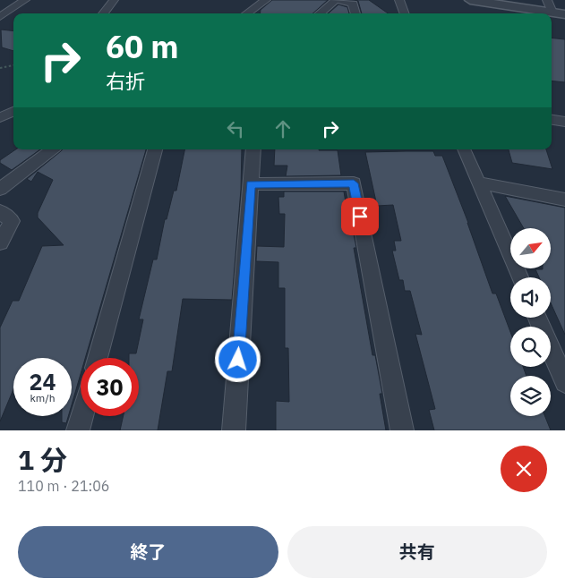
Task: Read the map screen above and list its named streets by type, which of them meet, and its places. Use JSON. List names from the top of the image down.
{
  "north": "top right",
  "page": {
    "turn": ["60 m", "右折"],
    "speed": "24 km/h",
    "limit": "30",
    "heading": ["1 分", "110 m · 21:06"],
    "buttons": ["終了", "共有"]
  }
}
